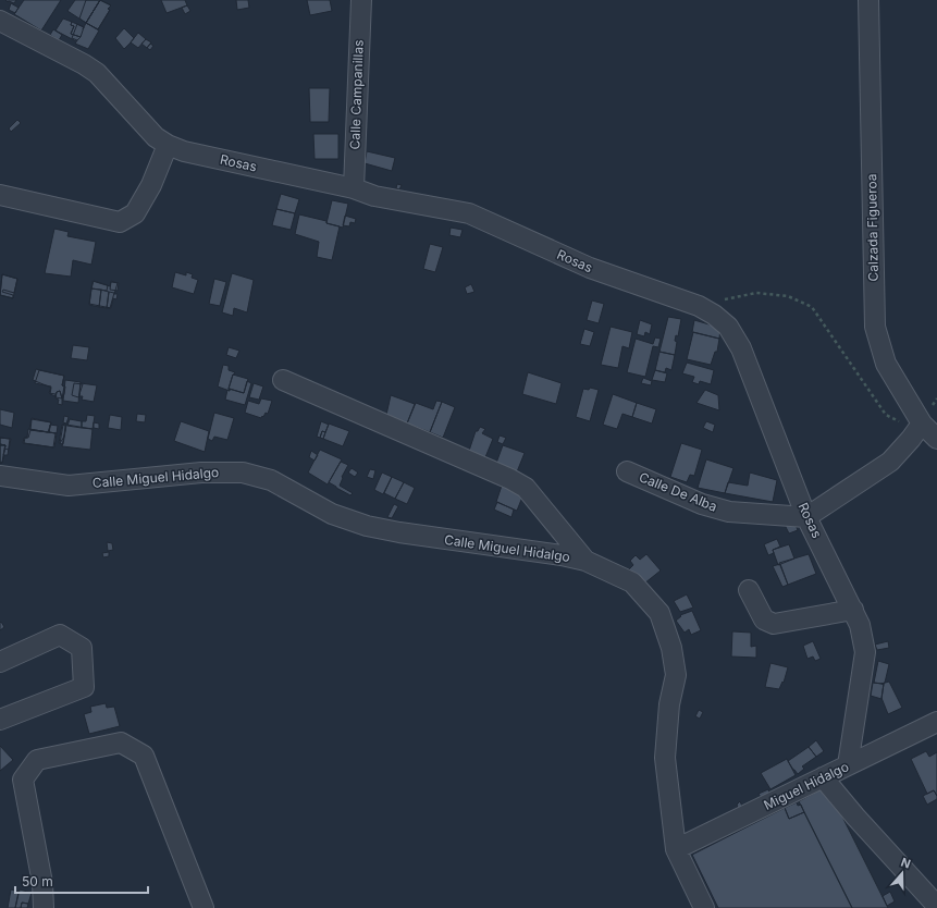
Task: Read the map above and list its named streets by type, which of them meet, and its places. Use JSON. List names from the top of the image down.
{
  "streets": {
    "street": [
      "Calle Campanillas",
      "Rosas",
      "Calzada Figueroa",
      "Calle Miguel Hidalgo",
      "Calle De Alba",
      "Miguel Hidalgo"
    ]
  },
  "crossings": [
    ["Calle Campanillas", "Rosas"],
    ["Rosas", "Calle De Alba"],
    ["Rosas", "Miguel Hidalgo"],
    ["Calle Miguel Hidalgo", "Miguel Hidalgo"]
  ],
  "scale_bar": "50 m",
  "north": "top"
}
